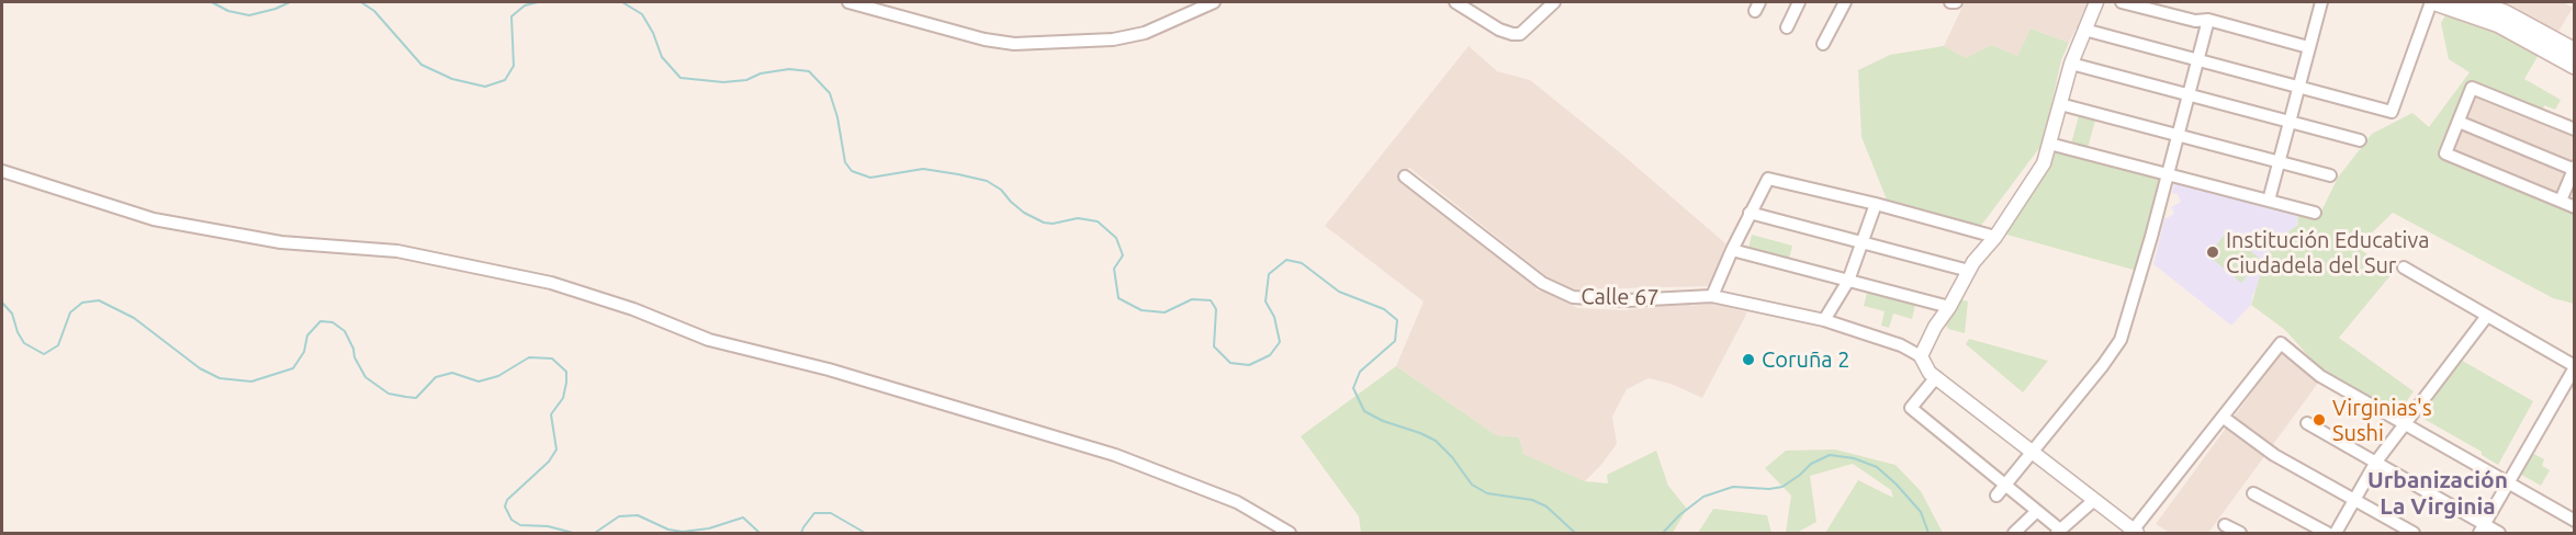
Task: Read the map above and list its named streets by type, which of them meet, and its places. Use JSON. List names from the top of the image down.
{
  "streets": {
    "street": ["Calle 67"]
  },
  "districts": ["Urbanización La Virginia"],
  "places": ["Institución Educativa Ciudadela del Sur", "Coruña 2", "Virginias's Sushi"]
}
